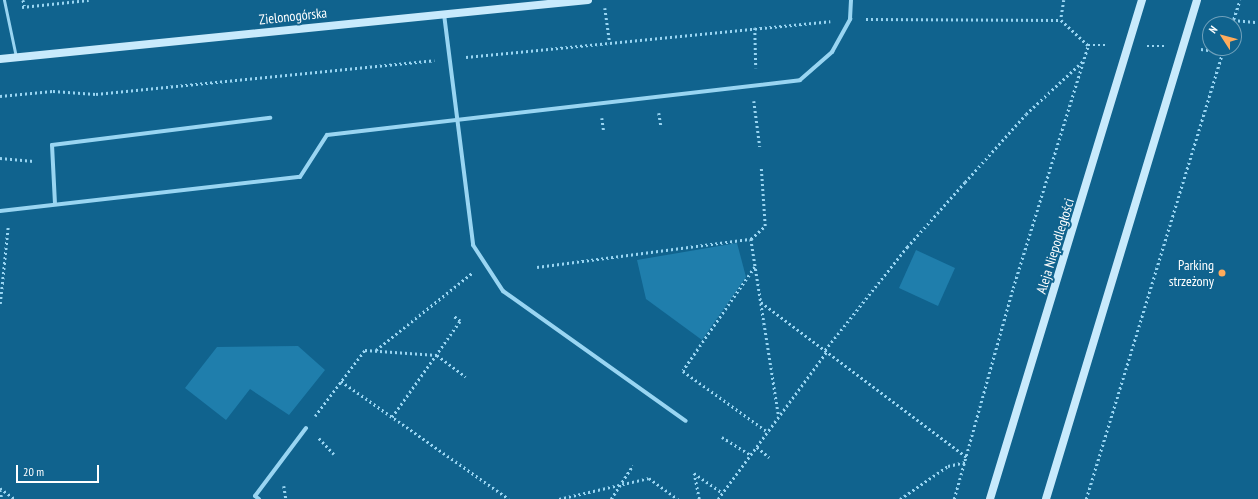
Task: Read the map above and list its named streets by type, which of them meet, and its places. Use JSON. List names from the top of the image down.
{
  "streets": {
    "main road": ["Zielonogórska", "Aleja Niepodległości"]
  },
  "places": ["Parking strzeżony"],
  "scale_bar": "20 m",
  "north": "top left"
}
